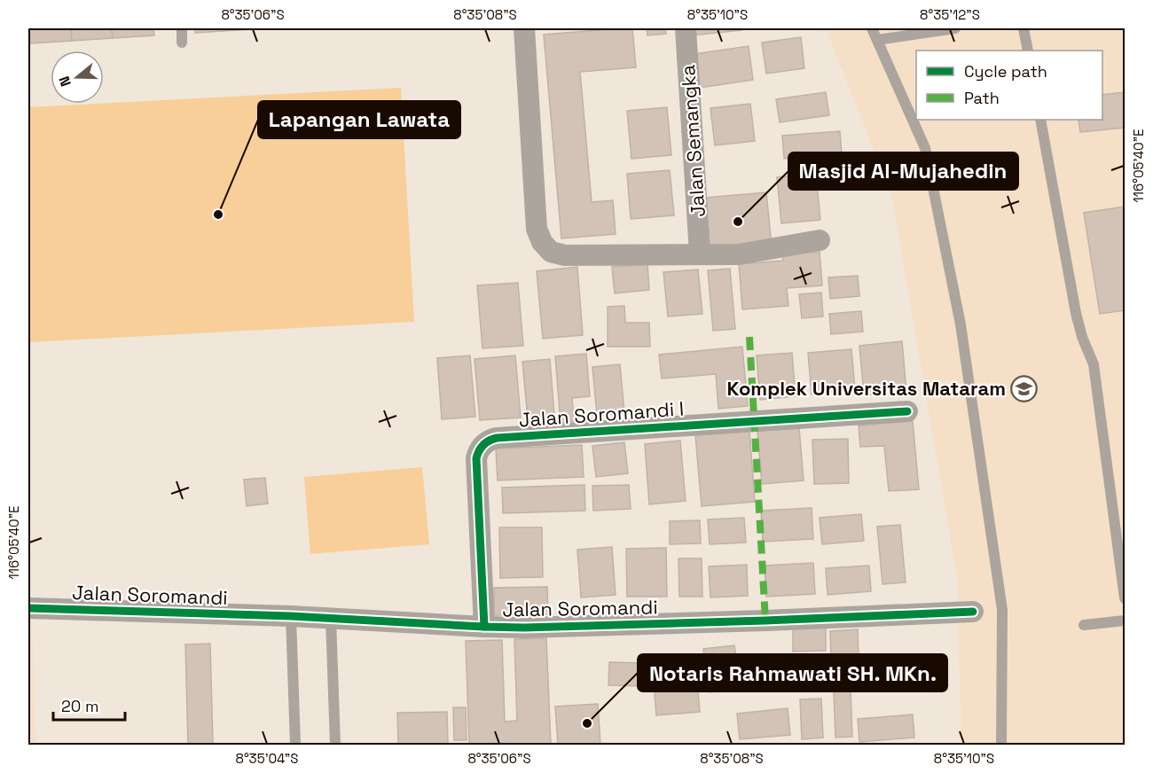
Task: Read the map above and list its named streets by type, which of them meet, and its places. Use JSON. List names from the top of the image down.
{
  "streets": {
    "street": ["Jalan Semangka", "Jalan Soromandi I", "Jalan Soromandi"]
  },
  "crossings": [
    ["Jalan Soromandi I", "Jalan Soromandi"]
  ],
  "places": {
    "other": ["Lapangan Lawata", "Masjid Al-Mujahedin", "Notaris Rahmawati SH. MKn."],
    "school or university": ["Komplek Universitas Mataram"]
  },
  "legend": ["Cycle path", "Path"],
  "scale_bar": "20 m",
  "north": "left",
  "coordinates": [
    "8°35'06\"S",
    "8°35'08\"S",
    "8°35'10\"S",
    "8°35'12\"S",
    "116°05'40\"E",
    "8°35'04\"S"
  ]
}
